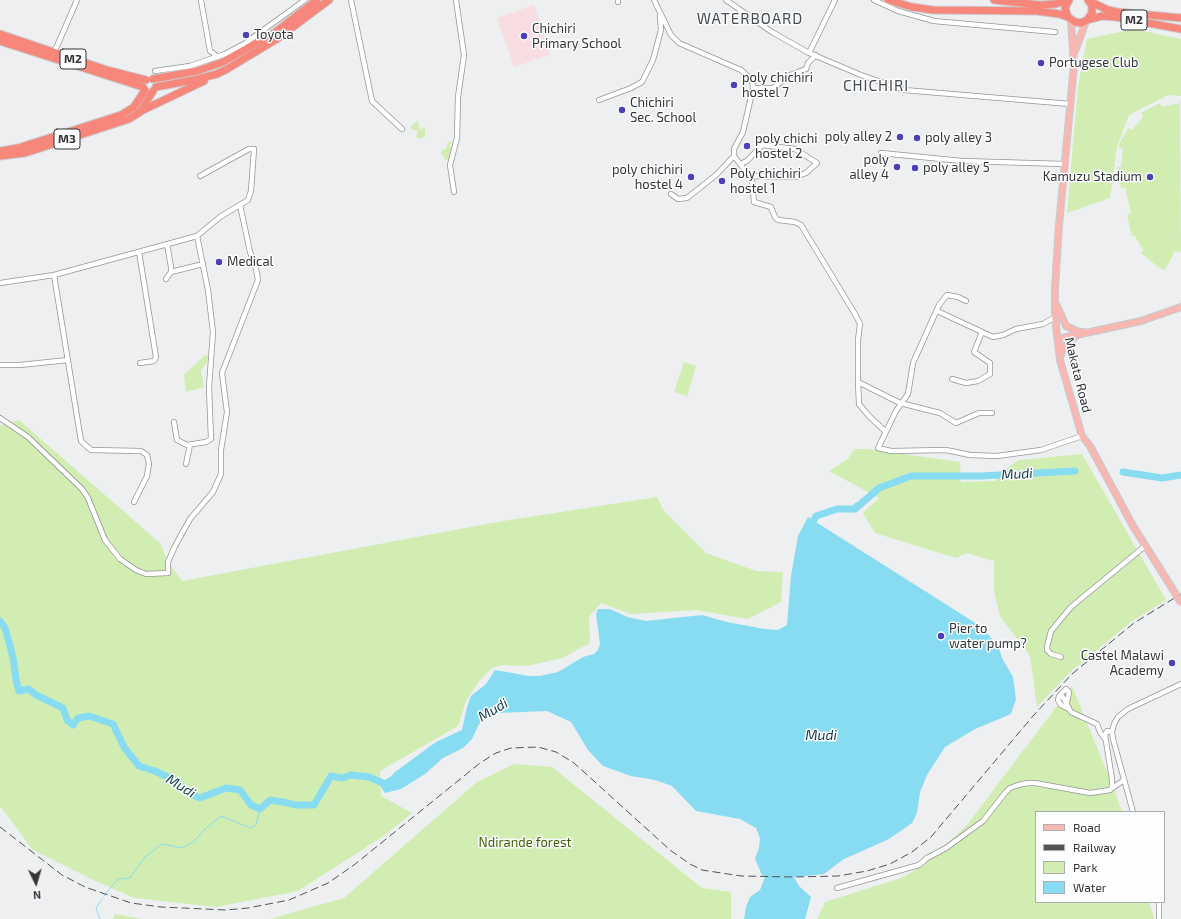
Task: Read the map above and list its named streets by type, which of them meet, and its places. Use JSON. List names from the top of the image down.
{
  "streets": {
    "highway": ["M2", "M3"],
    "main road": ["Makata Road"]
  },
  "crossings": [
    ["M2", "M3"],
    ["M2", "Makata Road"]
  ],
  "districts": ["WATERBOARD", "CHICHIRI"],
  "water": ["Mudi"],
  "parks": ["Ndirande forest"],
  "places": [
    "Toyota",
    "Chichiri Primary School",
    "Portugese Club",
    "poly chichiri hostel 7",
    "Chichiri Sec. School",
    "poly alley 2",
    "poly alley 3",
    "poly chichi hostel 2",
    "poly alley 4",
    "poly alley 5",
    "poly chichiri hostel 4",
    "Kamuzu Stadium",
    "Poly chichiri hostel 1",
    "Medical",
    "Pier to water pump?",
    "Castel Malawi Academy"
  ],
  "legend": [
    "Road",
    "Railway",
    "Park",
    "Water"
  ],
  "north": "bottom"
}
